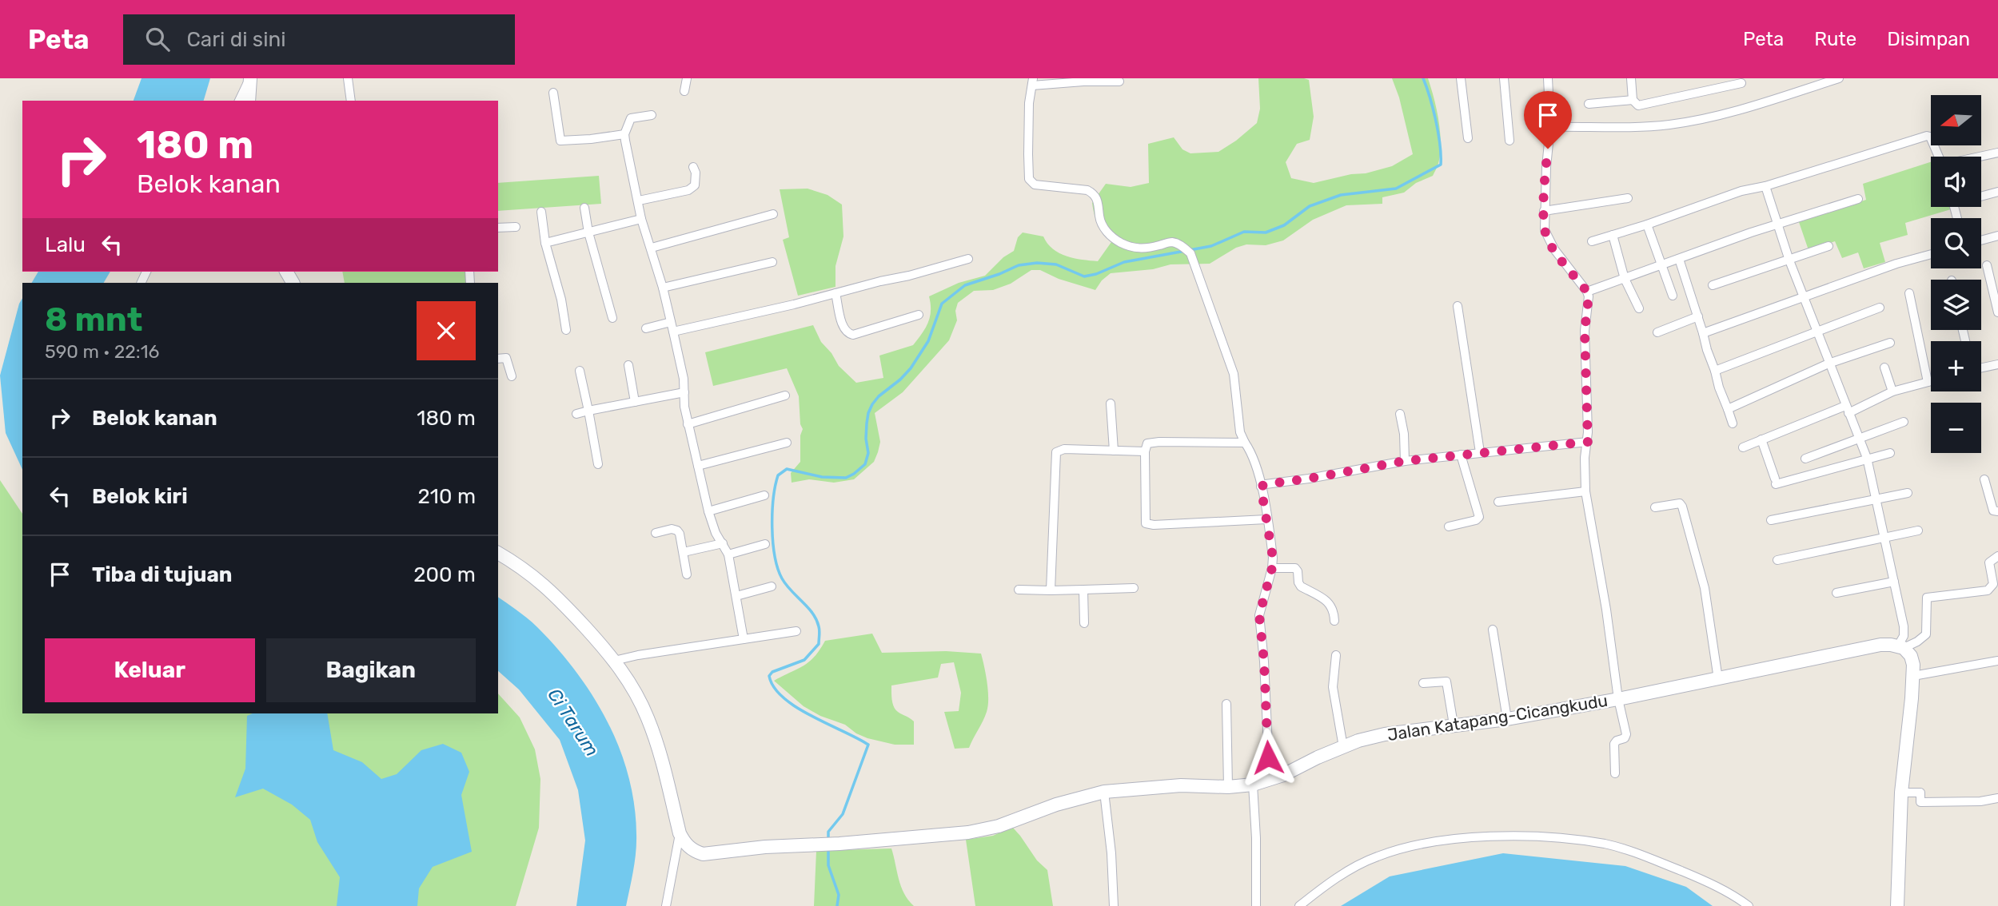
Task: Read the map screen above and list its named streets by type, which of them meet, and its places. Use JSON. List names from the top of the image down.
{
  "streets": {
    "street": ["Jalan Katapang-Cicangkudu"]
  },
  "water": ["Ci Tarum"],
  "north": "left",
  "page": {
    "header": "Peta",
    "search": "Cari di sini",
    "nav": ["Peta", "Rute", "Disimpan"],
    "map_buttons": ["+", "−"],
    "turn": ["180 m", "Belok kanan"],
    "then": "Lalu",
    "heading": ["8 mnt", "590 m · 22:16"],
    "list": [
      {
        "name": "Belok kanan",
        "value": "180 m"
      },
      {
        "name": "Belok kiri",
        "value": "210 m"
      },
      {
        "name": "Tiba di tujuan",
        "value": "200 m"
      }
    ],
    "buttons": ["Keluar", "Bagikan"]
  }
}
